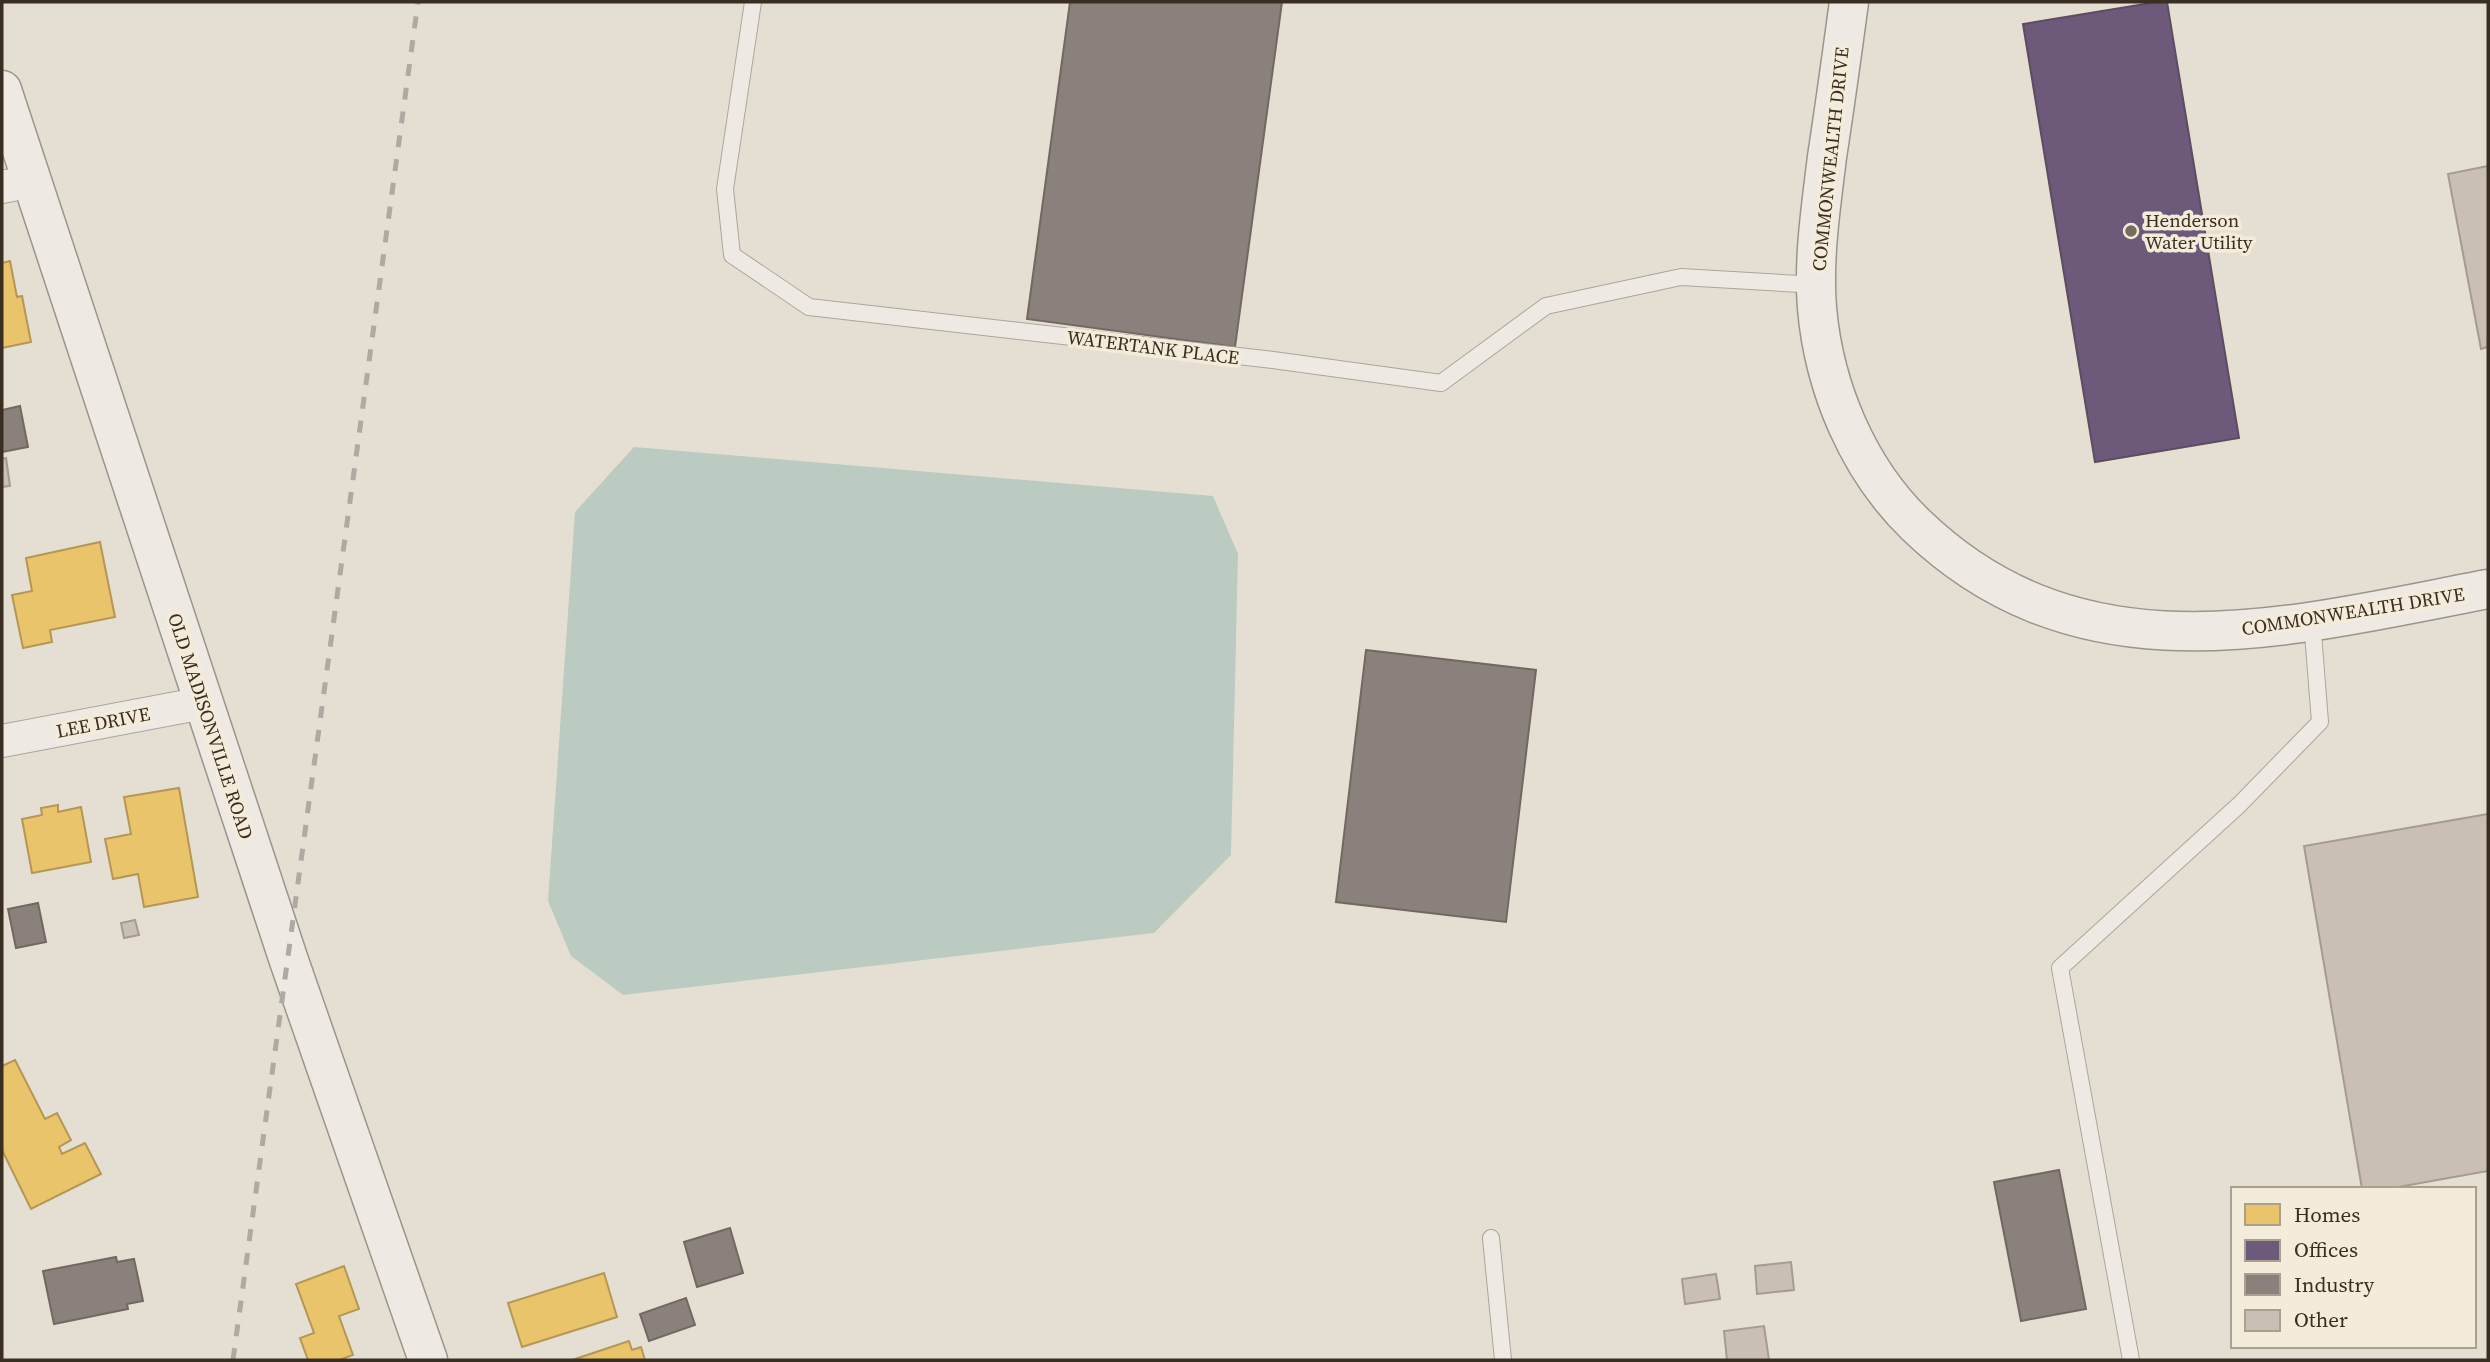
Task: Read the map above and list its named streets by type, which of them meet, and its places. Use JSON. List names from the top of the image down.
{
  "streets": {
    "main road": ["COMMONWEALTH DRIVE", "OLD MADISONVILLE ROAD"],
    "street": ["LEE DRIVE"],
    "lane": ["WATERTANK PLACE"]
  },
  "crossings": [
    ["COMMONWEALTH DRIVE", "WATERTANK PLACE"],
    ["LEE DRIVE", "OLD MADISONVILLE ROAD"]
  ],
  "places": ["Henderson Water Utility"],
  "legend": [
    "Homes",
    "Offices",
    "Industry",
    "Other"
  ]
}
